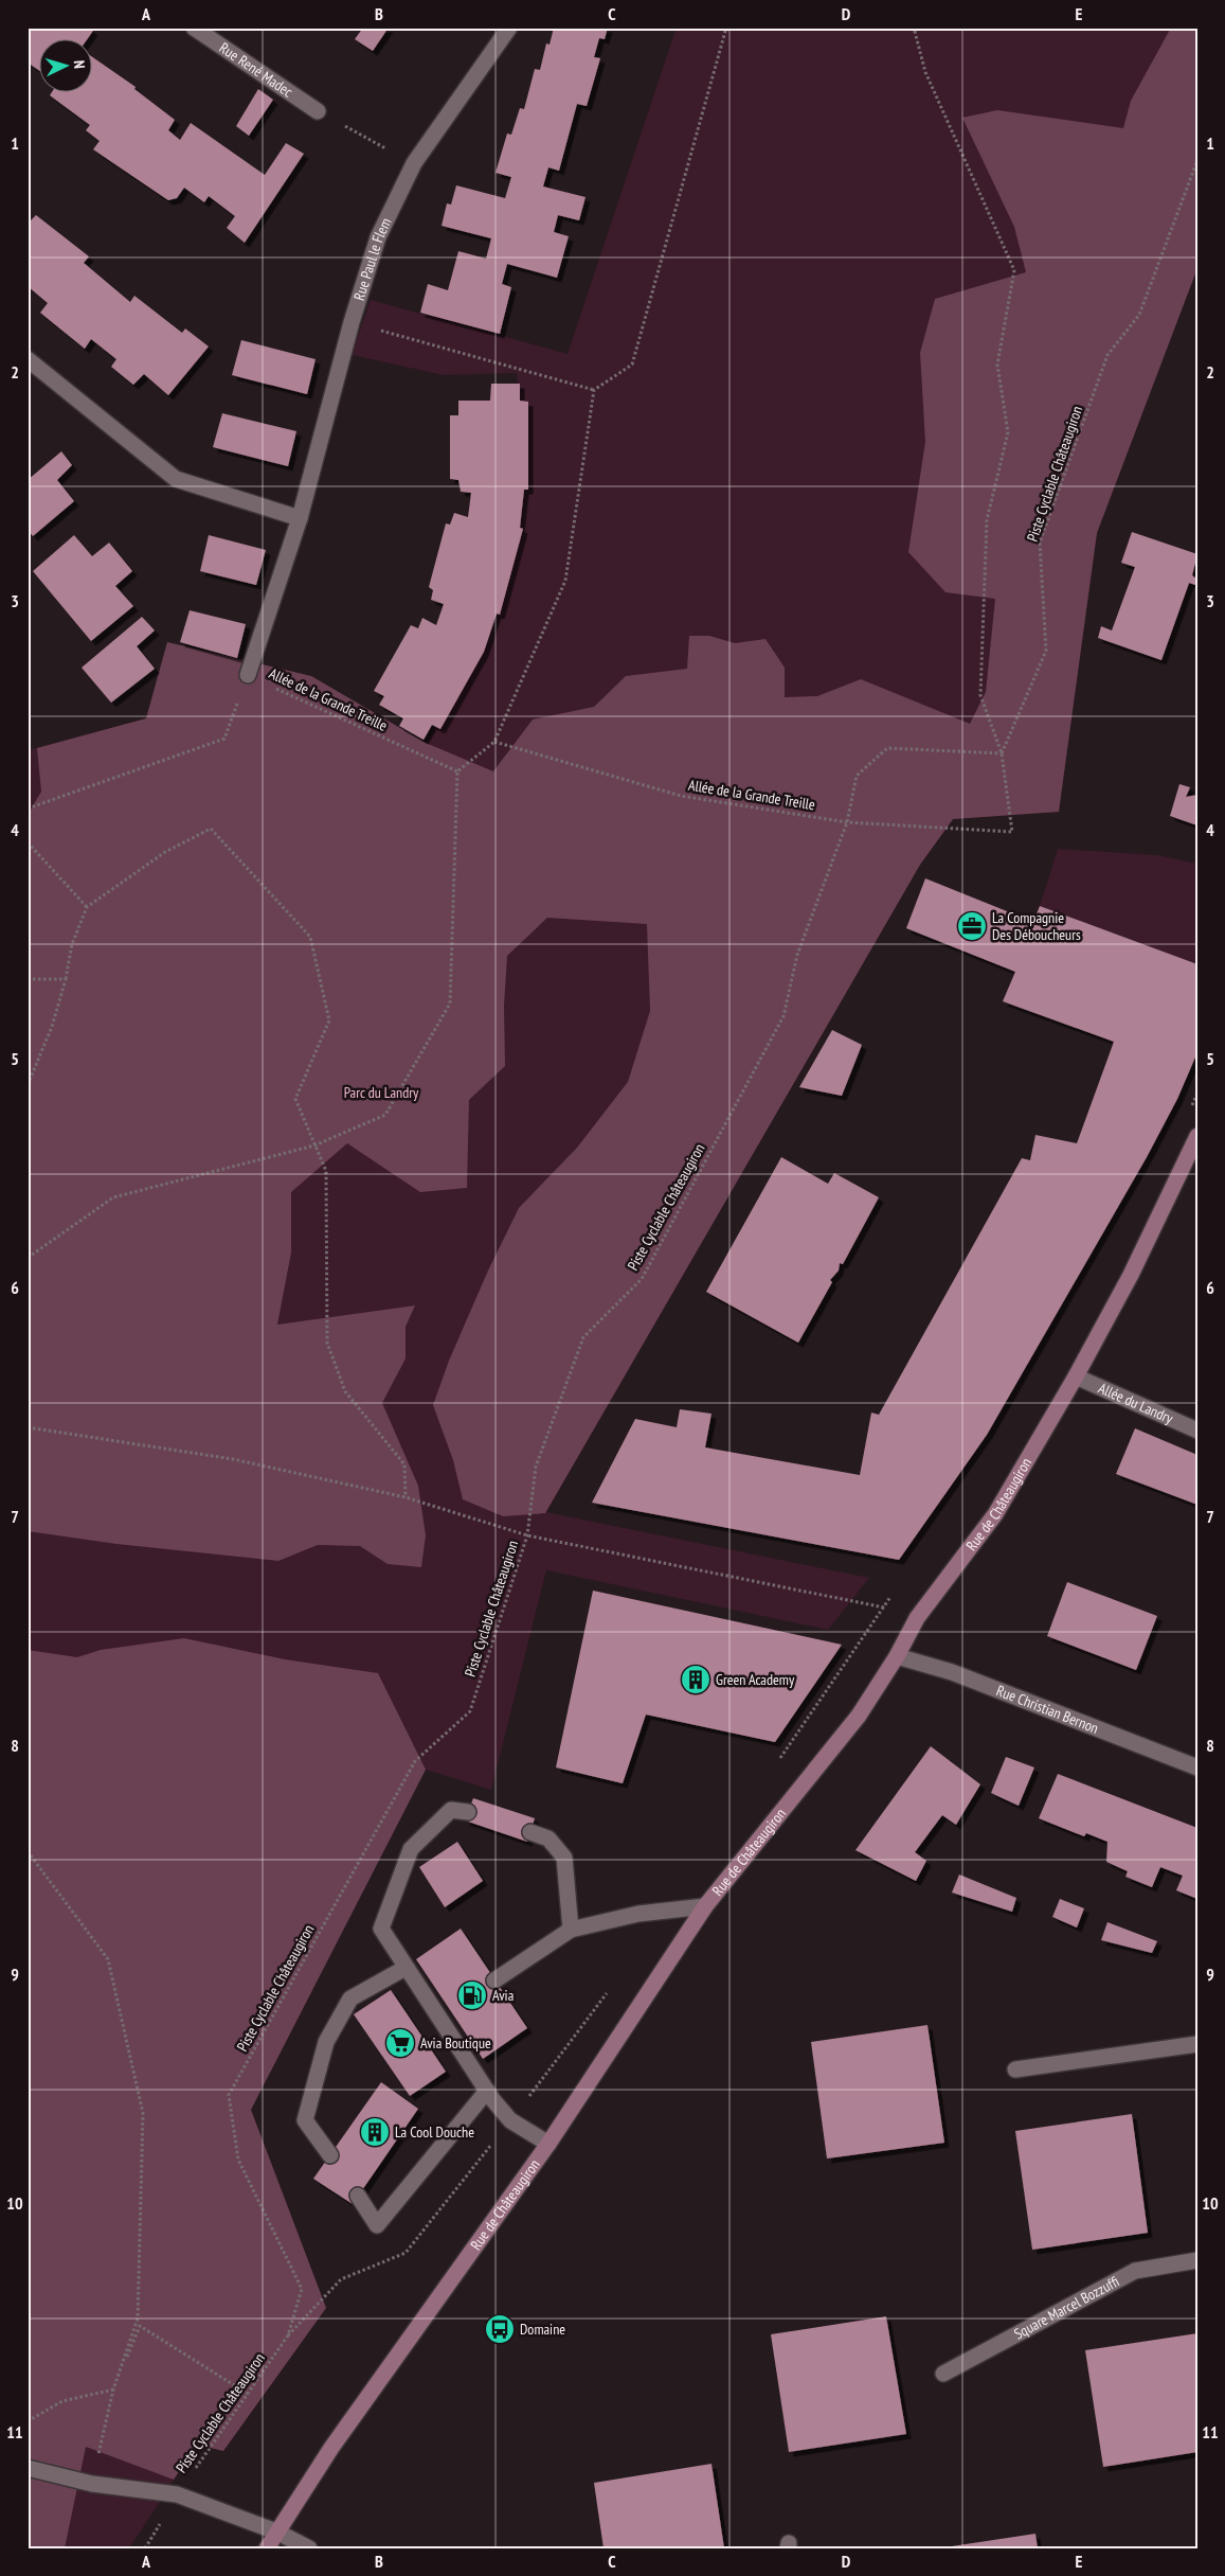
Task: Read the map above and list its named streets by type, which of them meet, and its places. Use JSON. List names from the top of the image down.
{
  "streets": {
    "main road": ["Rue de Châteaugiron"],
    "street": [
      "Rue René Madec",
      "Rue Paul le Flem",
      "Allée du Landry",
      "Rue Christian Bernon",
      "Square Marcel Bozzuffi"
    ],
    "path": ["Piste Cyclable Châteaugiron", "Allée de la Grande Treille"]
  },
  "crossings": [
    ["Rue Paul le Flem", "Allée de la Grande Treille"],
    ["Piste Cyclable Châteaugiron", "Allée de la Grande Treille"],
    ["Allée du Landry", "Rue de Châteaugiron"],
    ["Rue de Châteaugiron", "Rue Christian Bernon"]
  ],
  "parks": ["Parc du Landry"],
  "places": {
    "office": ["La Compagnie Des Déboucheurs"],
    "building": ["Green Academy", "La Cool Douche"],
    "fuel station": ["Avia"],
    "supermarket": ["Avia Boutique"],
    "bus stop": ["Domaine"]
  },
  "north": "right",
  "grid": {
    "columns": [
      "A",
      "B",
      "C",
      "D",
      "E"
    ],
    "rows": [
      "1",
      "2",
      "3",
      "4",
      "5",
      "6",
      "7",
      "8",
      "9",
      "10",
      "11"
    ]
  }
}
